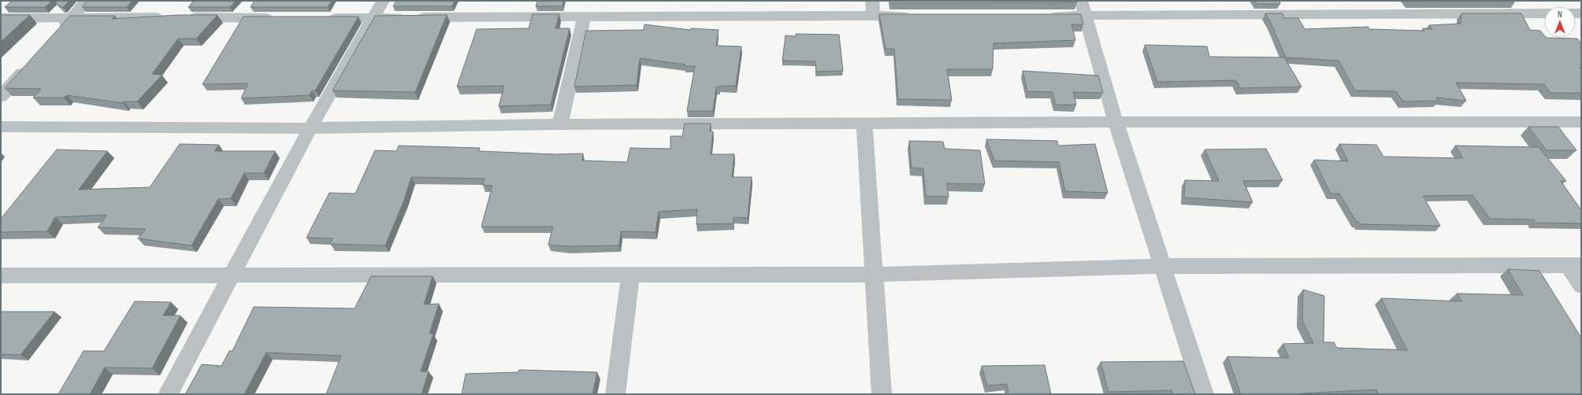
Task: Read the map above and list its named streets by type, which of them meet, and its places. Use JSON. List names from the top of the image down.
{
  "north": "top"
}
